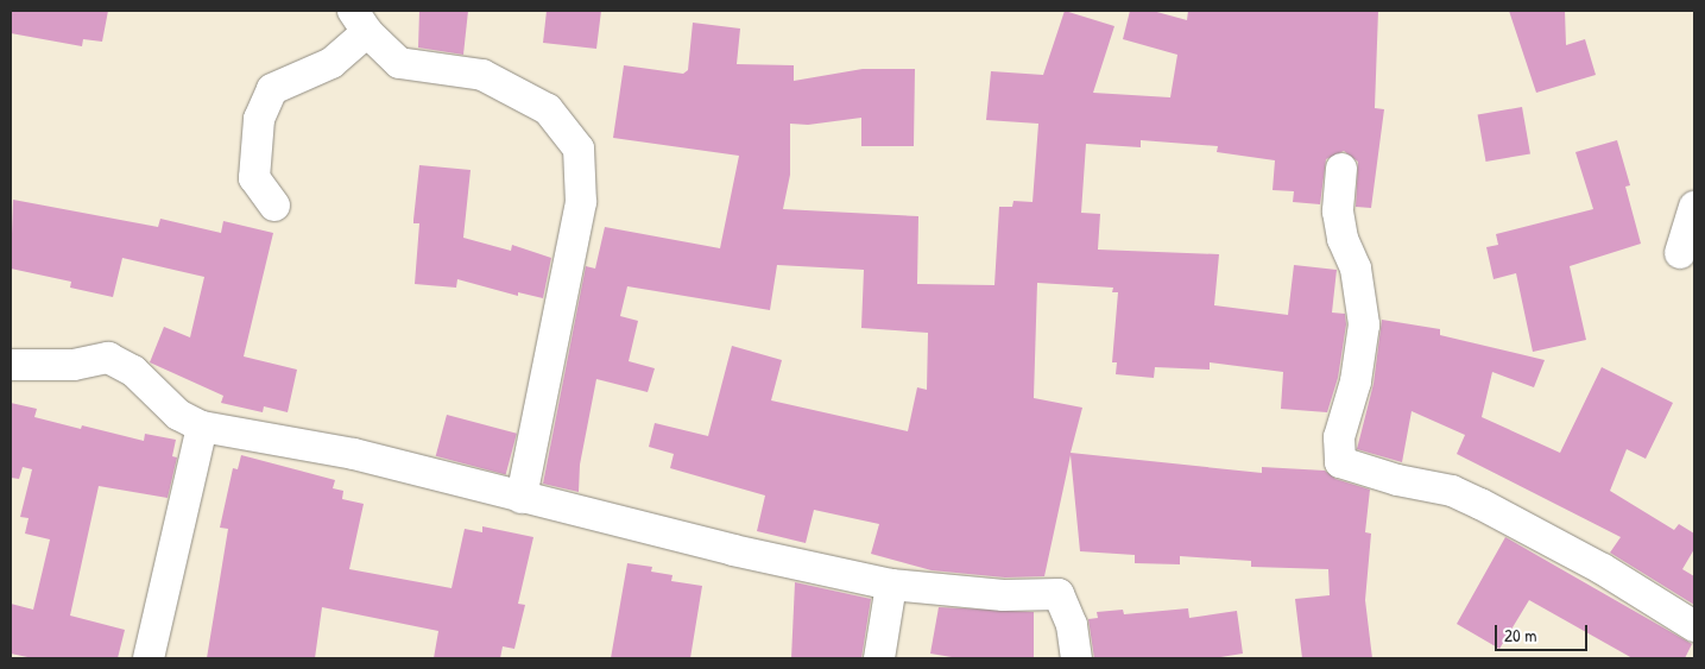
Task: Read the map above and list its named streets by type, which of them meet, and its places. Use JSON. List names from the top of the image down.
{
  "scale_bar": "20 m"
}
